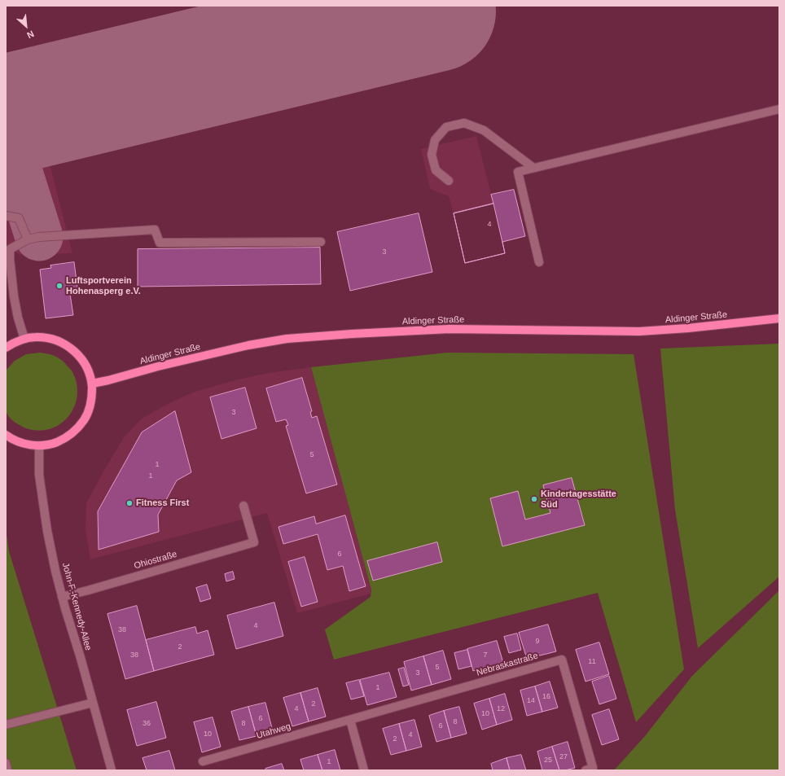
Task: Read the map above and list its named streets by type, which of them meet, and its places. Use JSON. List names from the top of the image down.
{
  "streets": {
    "main road": ["Aldinger Straße"],
    "street": [
      "Ohiostraße",
      "John-F.-Kennedy-Allee",
      "Nebraskastraße",
      "Utahweg"
    ]
  },
  "crossings": [
    ["Ohiostraße", "John-F.-Kennedy-Allee"],
    ["Nebraskastraße", "Utahweg"]
  ],
  "places": ["Luftsportverein Hohenasperg e.V.", "Kindertagesstätte Süd", "Fitness First"],
  "house_numbers": [
    "4",
    "3",
    "3",
    "5",
    "1",
    "1",
    "6",
    "4",
    "38",
    "9",
    "2",
    "38",
    "7",
    "11",
    "5",
    "3",
    "1",
    "16",
    "14",
    "2",
    "4",
    "12",
    "10",
    "6",
    "8",
    "36",
    "8",
    "6",
    "10",
    "4",
    "2",
    "27",
    "25",
    "1"
  ],
  "north": "bottom right"
}
